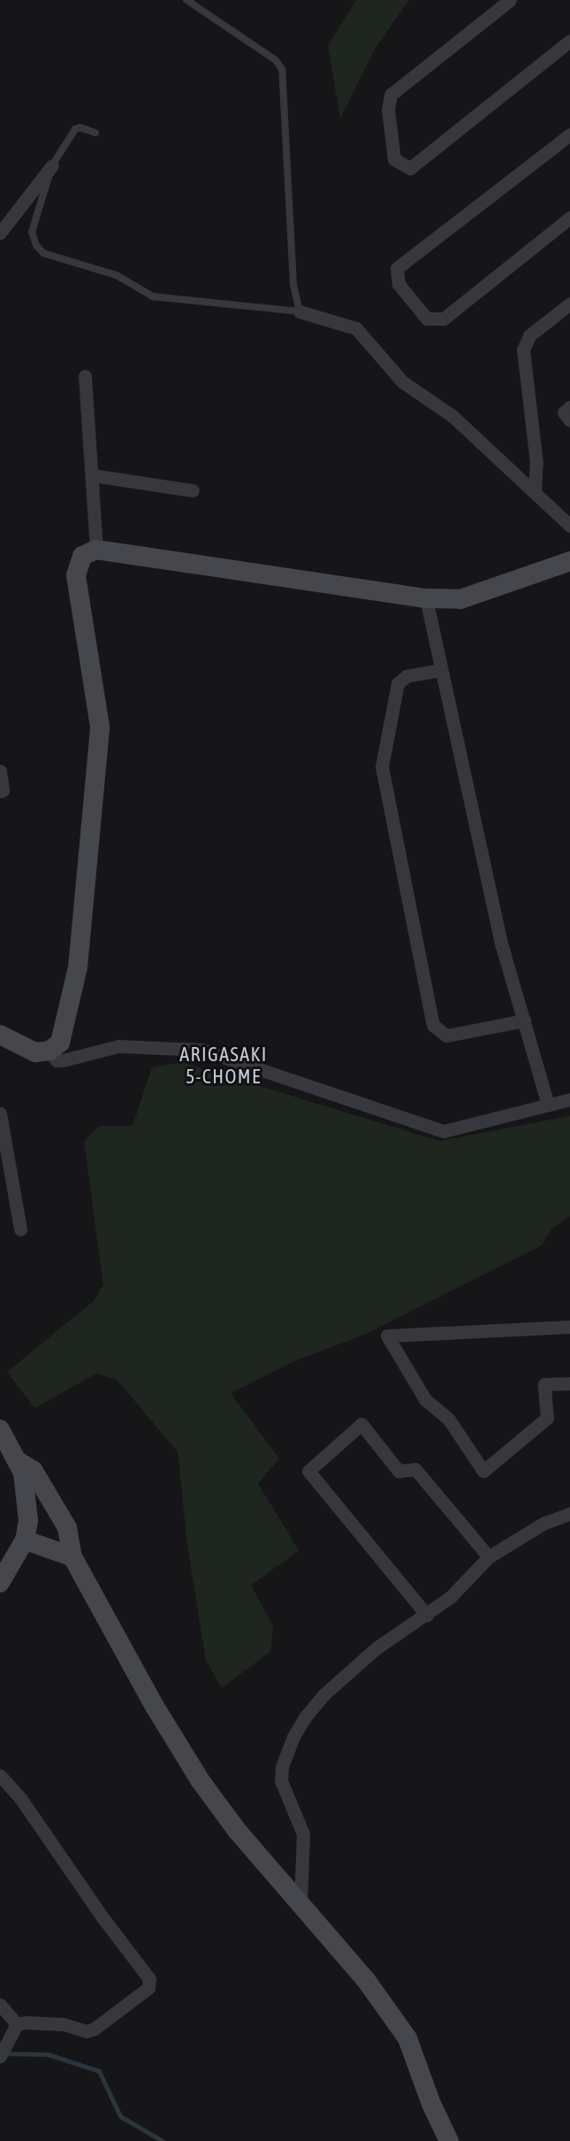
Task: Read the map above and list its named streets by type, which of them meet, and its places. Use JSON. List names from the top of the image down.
{
  "districts": ["ARIGASAKI 5-CHOME"]
}
